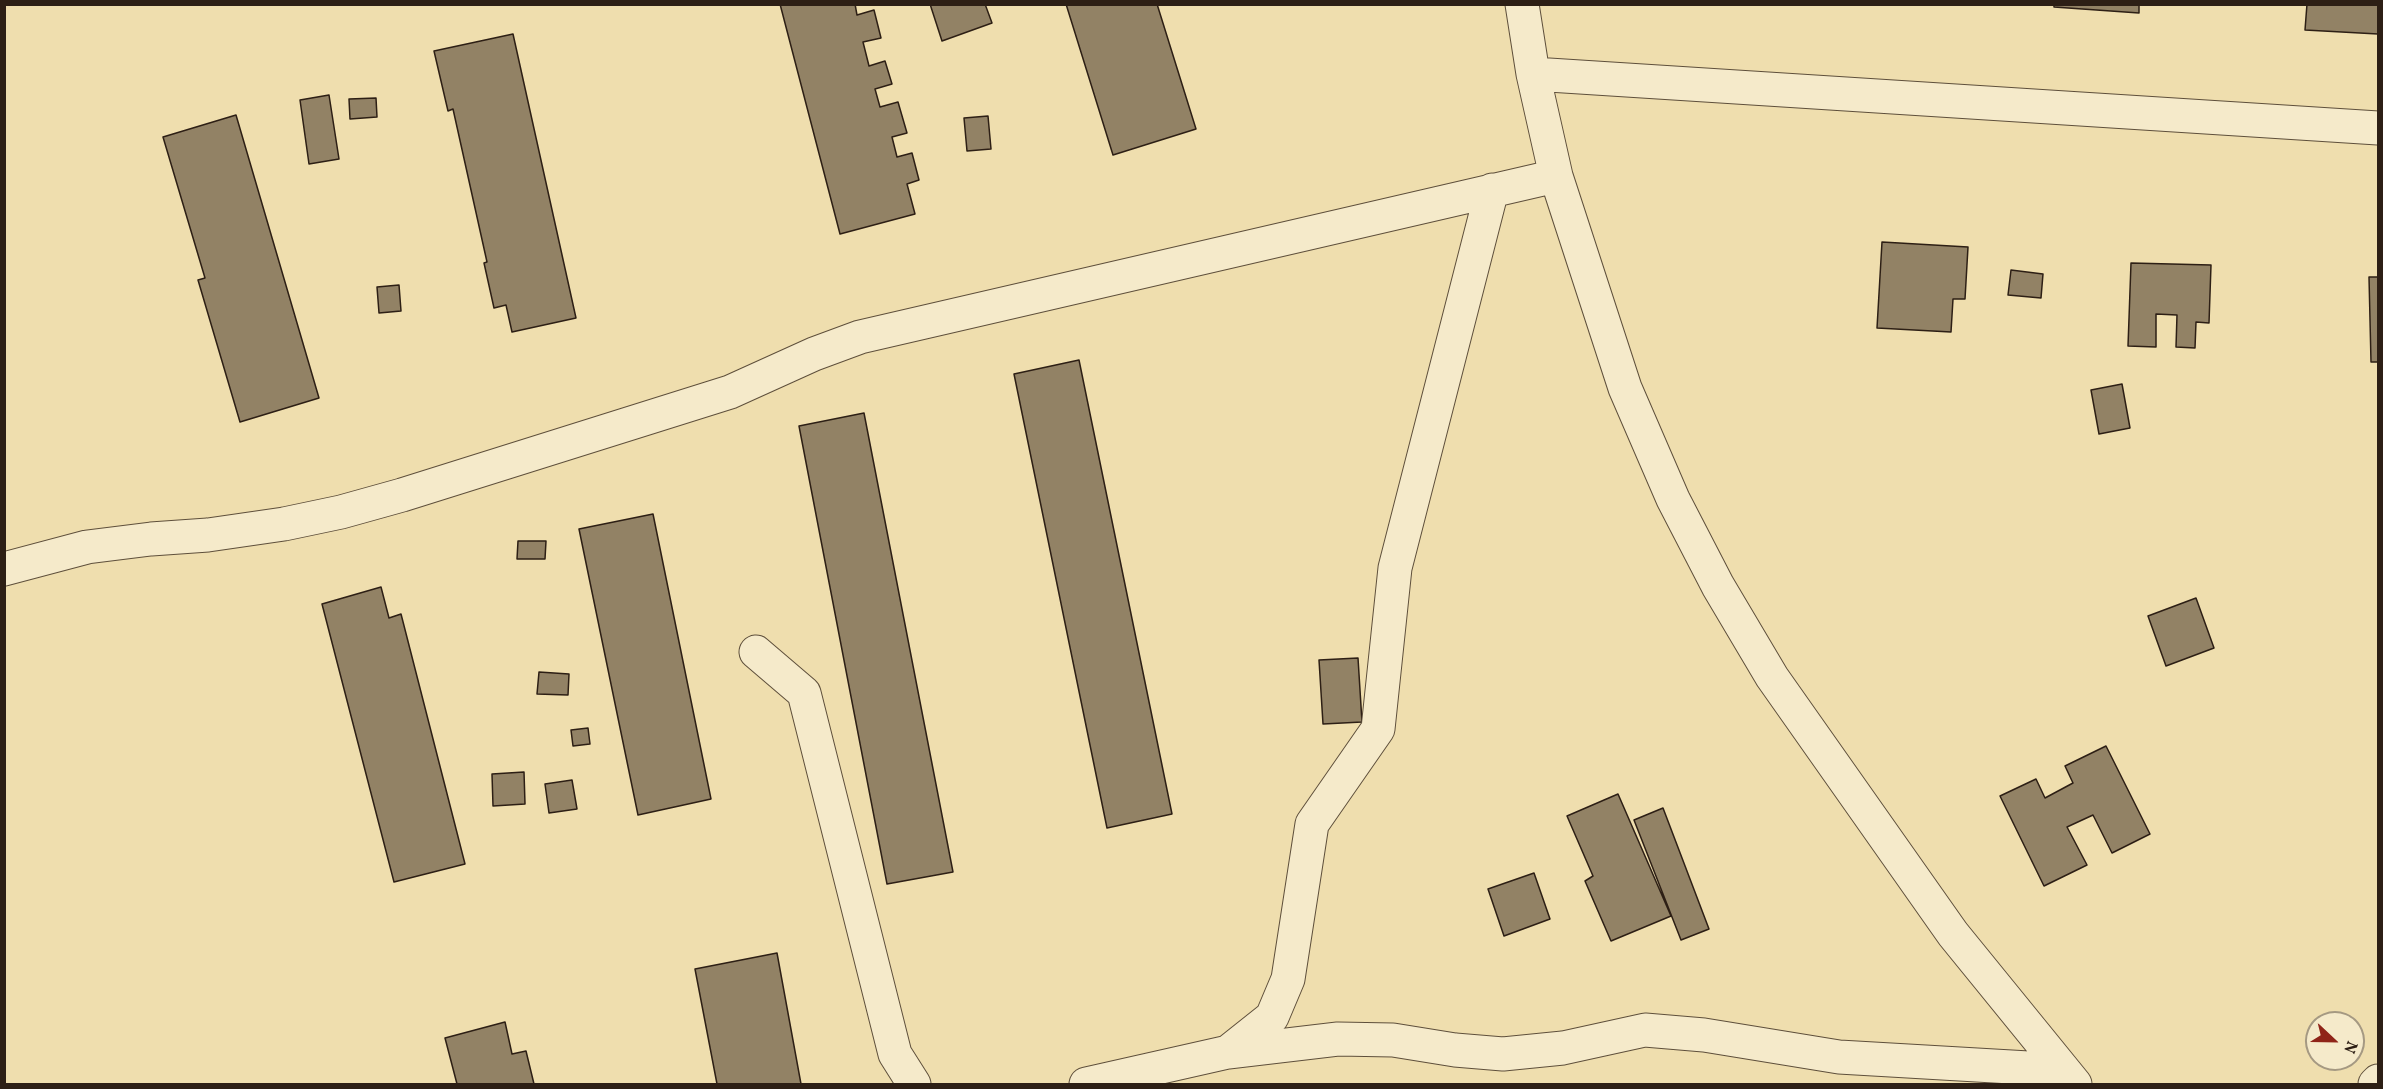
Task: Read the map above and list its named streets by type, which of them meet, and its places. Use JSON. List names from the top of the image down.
{
  "north": "right"
}
